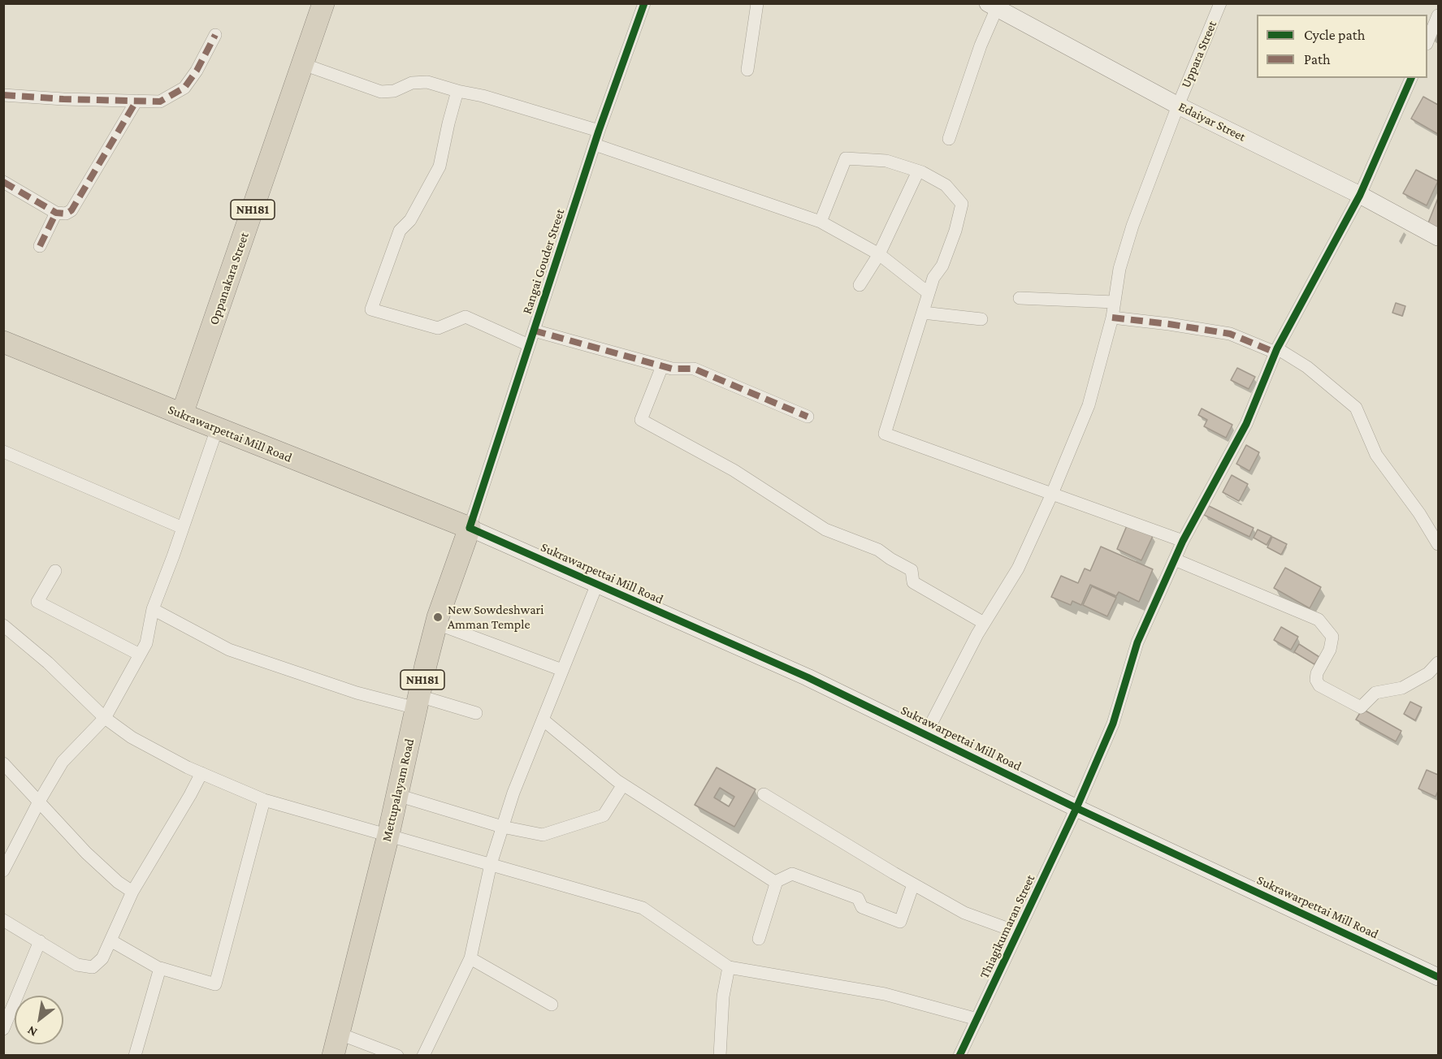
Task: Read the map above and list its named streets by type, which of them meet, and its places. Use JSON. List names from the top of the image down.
{
  "streets": {
    "highway": [
      "NH181",
      "Oppanakara Street",
      "Sukrawarpettai Mill Road",
      "Mettupalayam Road"
    ],
    "street": [
      "Uppara Street",
      "Edaiyar Street",
      "Rangai Gouder Street",
      "Thiagikumaran Street"
    ]
  },
  "crossings": [
    ["Uppara Street", "Edaiyar Street"],
    ["Uppara Street", "Sukrawarpettai Mill Road"],
    ["Edaiyar Street", "Thiagikumaran Street"],
    ["Rangai Gouder Street", "Sukrawarpettai Mill Road"],
    ["Rangai Gouder Street", "Mettupalayam Road"],
    ["Oppanakara Street", "Sukrawarpettai Mill Road"],
    ["Sukrawarpettai Mill Road", "Mettupalayam Road"],
    ["Sukrawarpettai Mill Road", "Thiagikumaran Street"]
  ],
  "places": ["New Sowdeshwari Amman Temple"],
  "legend": ["Cycle path", "Path"],
  "north": "bottom left"
}
